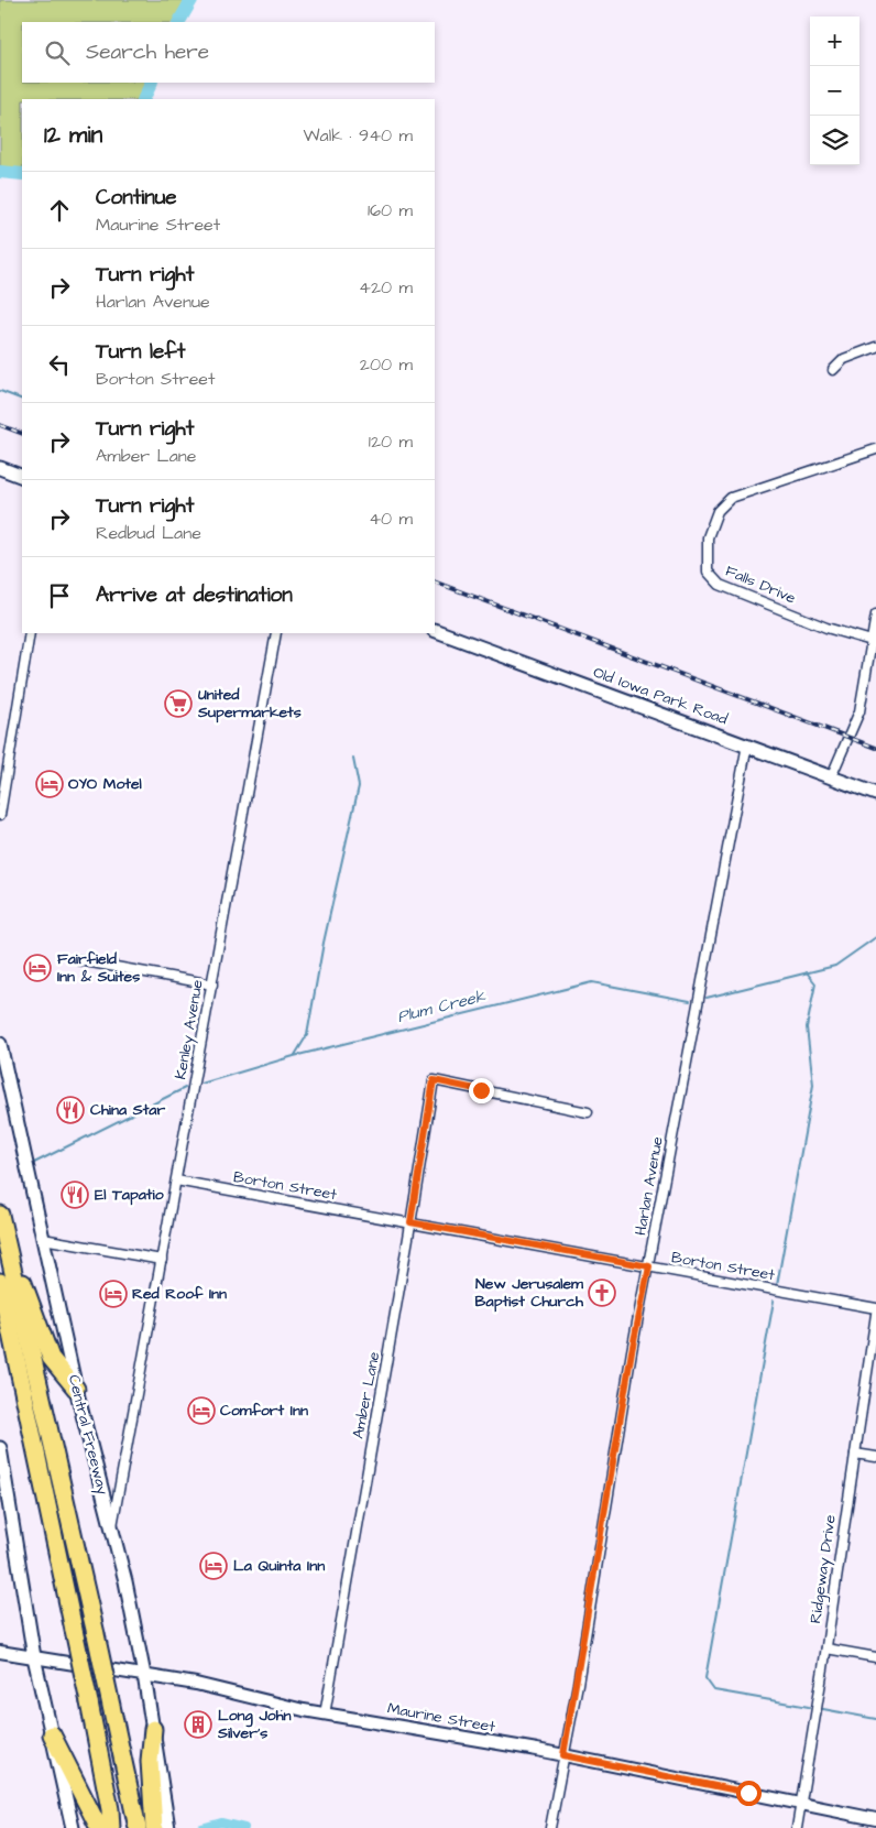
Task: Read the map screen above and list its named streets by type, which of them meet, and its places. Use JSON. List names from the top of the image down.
{
  "streets": {
    "main road": ["Old Iowa Park Road", "Central Freeway"],
    "street": [
      "Falls Drive",
      "Kenley Avenue",
      "Borton Street",
      "Harlan Avenue",
      "Amber Lane",
      "Ridgeway Drive",
      "Maurine Street"
    ]
  },
  "crossings": [
    ["Old Iowa Park Road", "Harlan Avenue"],
    ["Kenley Avenue", "Borton Street"],
    ["Kenley Avenue", "Central Freeway"],
    ["Borton Street", "Harlan Avenue"],
    ["Borton Street", "Amber Lane"],
    ["Harlan Avenue", "Maurine Street"],
    ["Amber Lane", "Maurine Street"],
    ["Central Freeway", "Maurine Street"],
    ["Ridgeway Drive", "Maurine Street"]
  ],
  "water": ["Plum Creek"],
  "places": {
    "supermarket": ["United Supermarkets"],
    "hotel": [
      "OYO Motel",
      "Fairfield Inn & Suites",
      "Red Roof Inn",
      "Comfort Inn",
      "La Quinta Inn"
    ],
    "restaurant": ["China Star", "El Tapatio"],
    "church": ["New Jerusalem Baptist Church"],
    "building": ["Long John Silver's"]
  },
  "page": {
    "map_buttons": ["+", "−"],
    "search": "Search here",
    "heading": ["12 min", "Walk · 940 m"],
    "list": [
      ["Continue", "Maurine Street", "160 m"],
      ["Turn right", "Harlan Avenue", "420 m"],
      ["Turn left", "Borton Street", "200 m"],
      ["Turn right", "Amber Lane", "120 m"],
      ["Turn right", "Redbud Lane", "40 m"],
      "Arrive at destination"
    ]
  }
}
